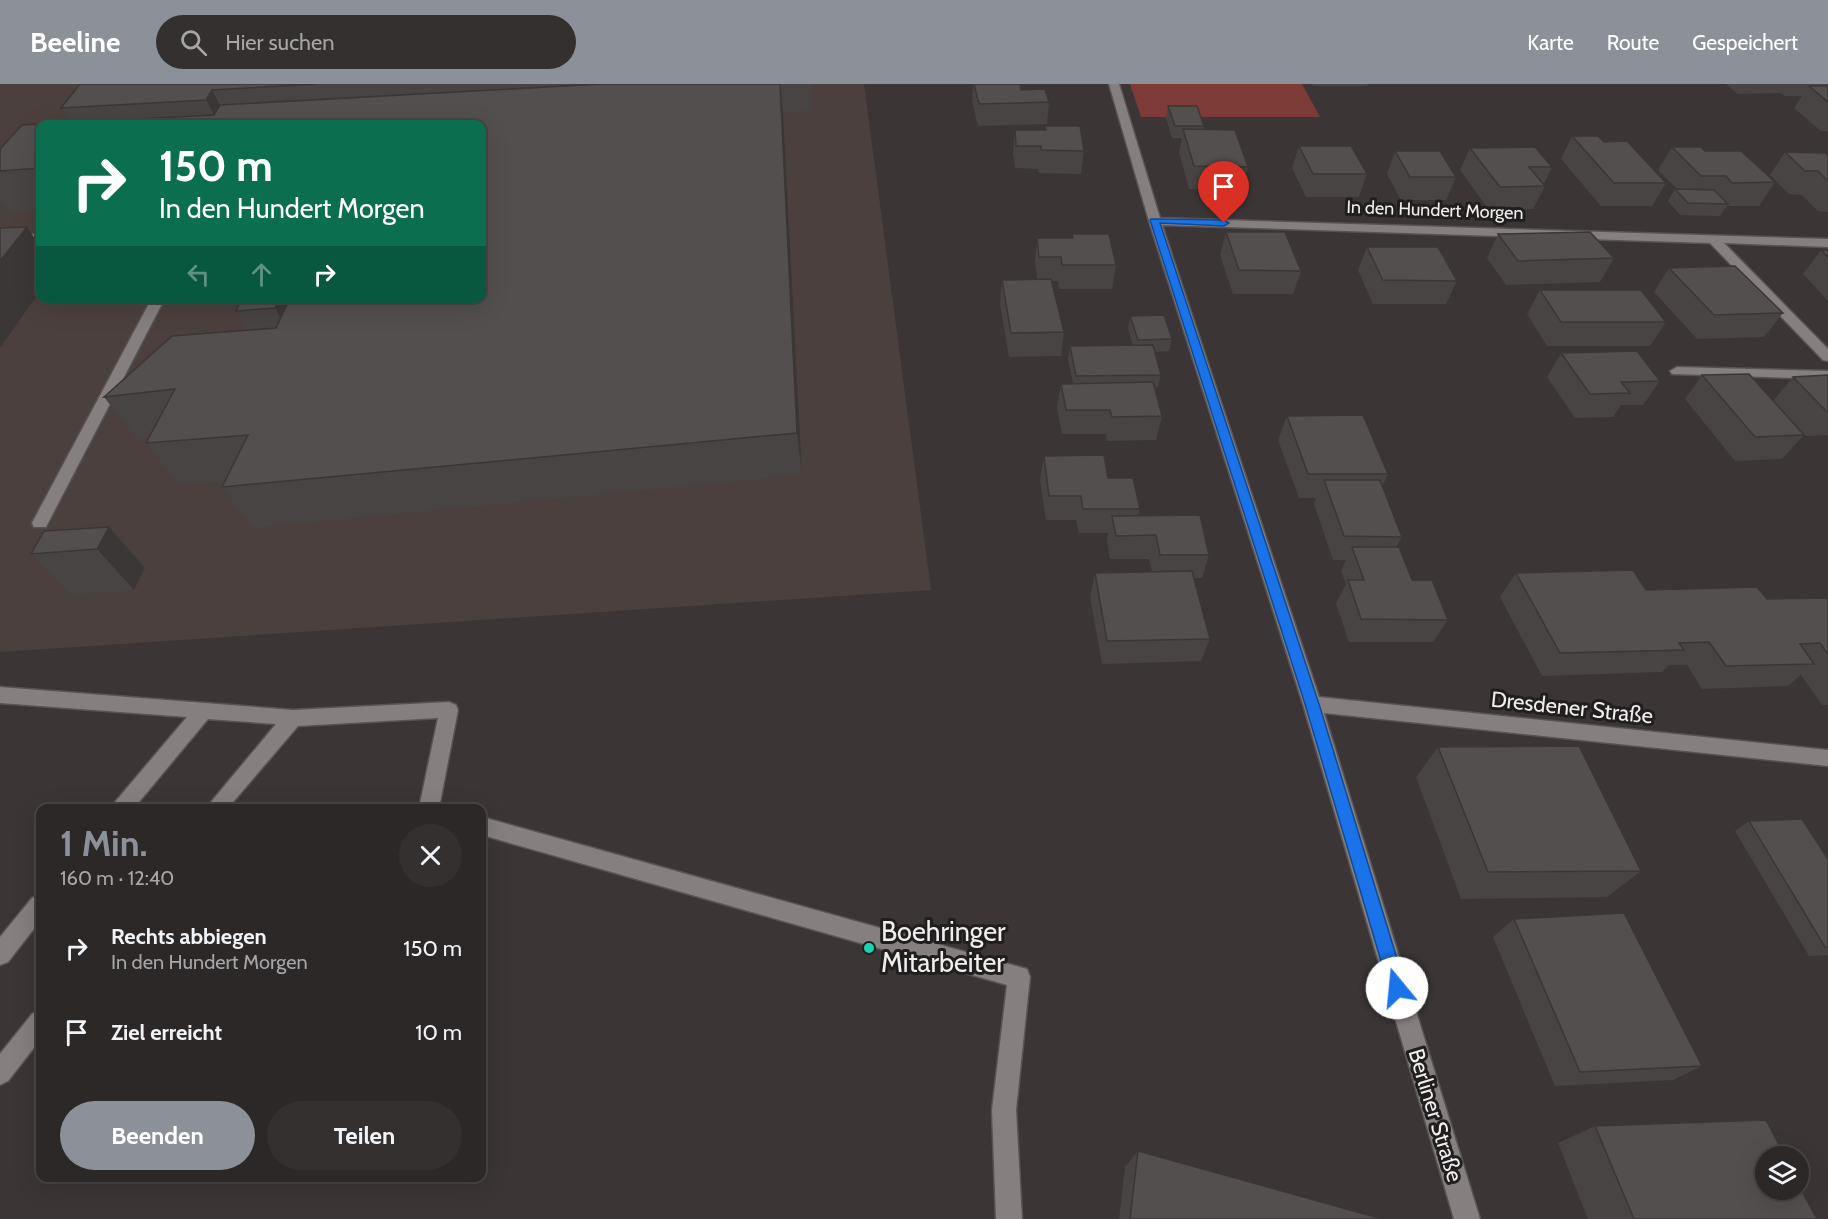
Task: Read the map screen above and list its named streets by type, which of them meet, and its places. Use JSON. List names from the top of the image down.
{
  "streets": {
    "street": ["In den Hundert Morgen", "Dresdener Straße", "Berliner Straße"]
  },
  "crossings": [
    ["In den Hundert Morgen", "Berliner Straße"],
    ["Dresdener Straße", "Berliner Straße"]
  ],
  "places": ["Boehringer Mitarbeiter"],
  "page": {
    "header": "Beeline",
    "search": "Hier suchen",
    "nav": ["Karte", "Route", "Gespeichert"],
    "turn": ["150 m", "In den Hundert Morgen"],
    "heading": ["1 Min.", "160 m · 12:40"],
    "list": [
      {
        "name": "Rechts abbiegen",
        "note": "In den Hundert Morgen",
        "value": "150 m"
      },
      {
        "name": "Ziel erreicht",
        "value": "10 m"
      }
    ],
    "buttons": ["Beenden", "Teilen"]
  }
}
